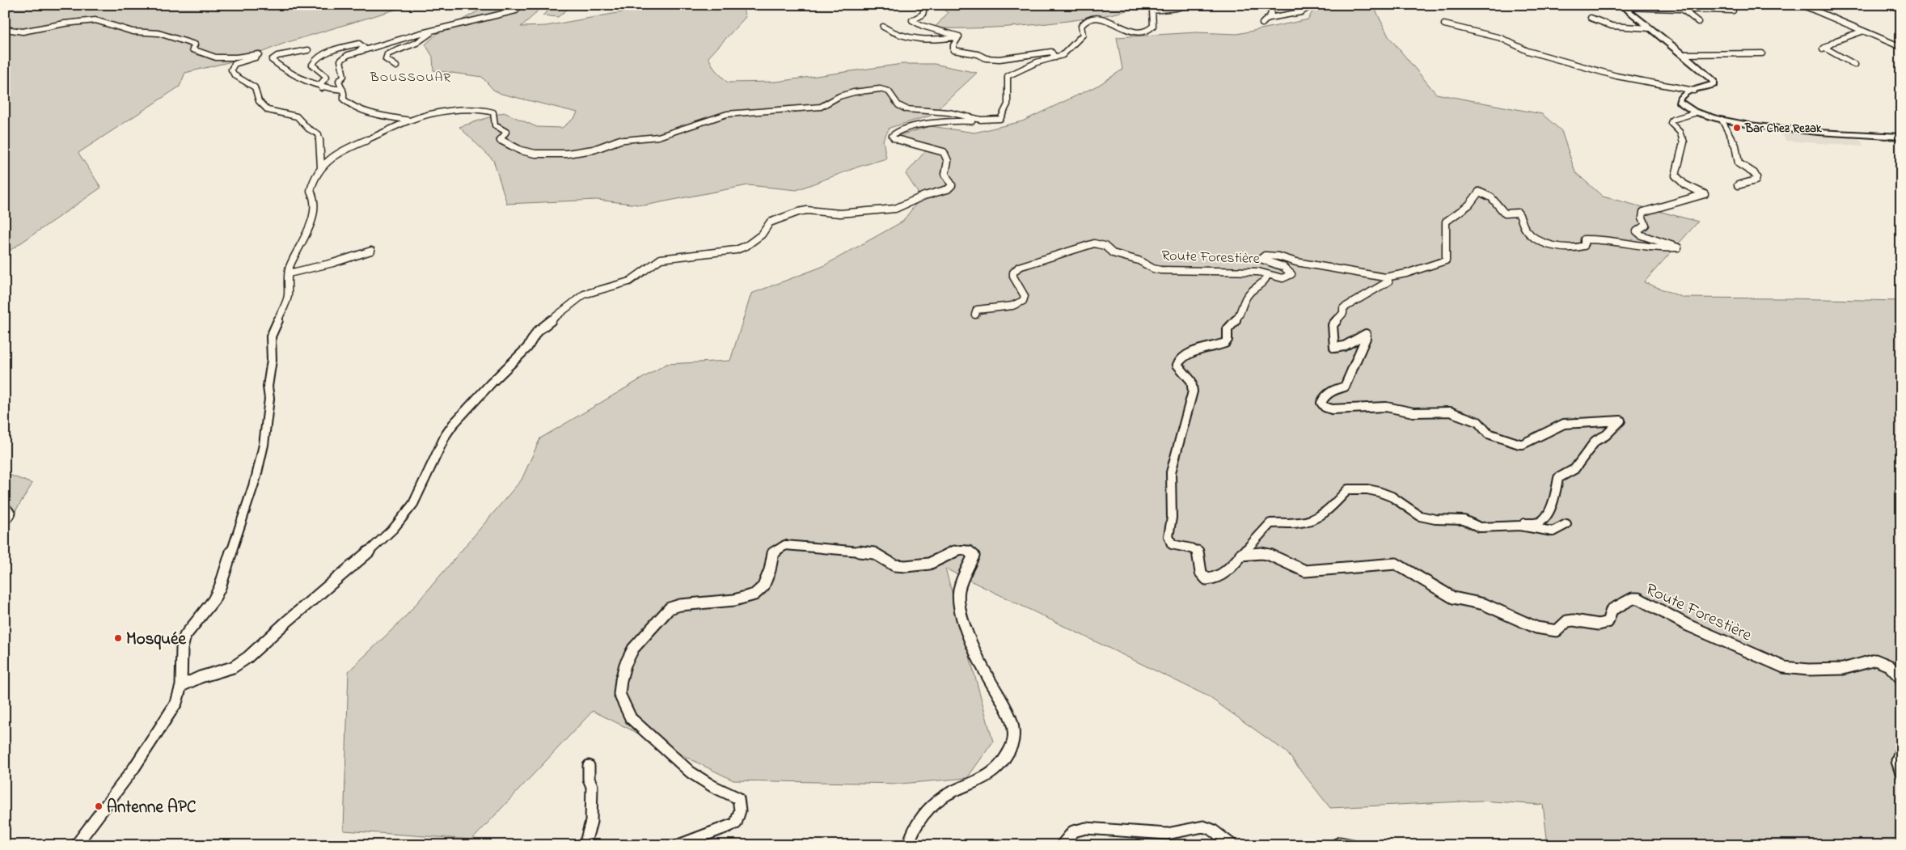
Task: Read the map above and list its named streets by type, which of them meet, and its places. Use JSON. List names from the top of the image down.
{
  "streets": {
    "street": ["Route Forestière"]
  },
  "districts": ["BOUSSOUAR"],
  "places": ["Bar Chez Rezak", "Mosquée", "Antenne APC"]
}
